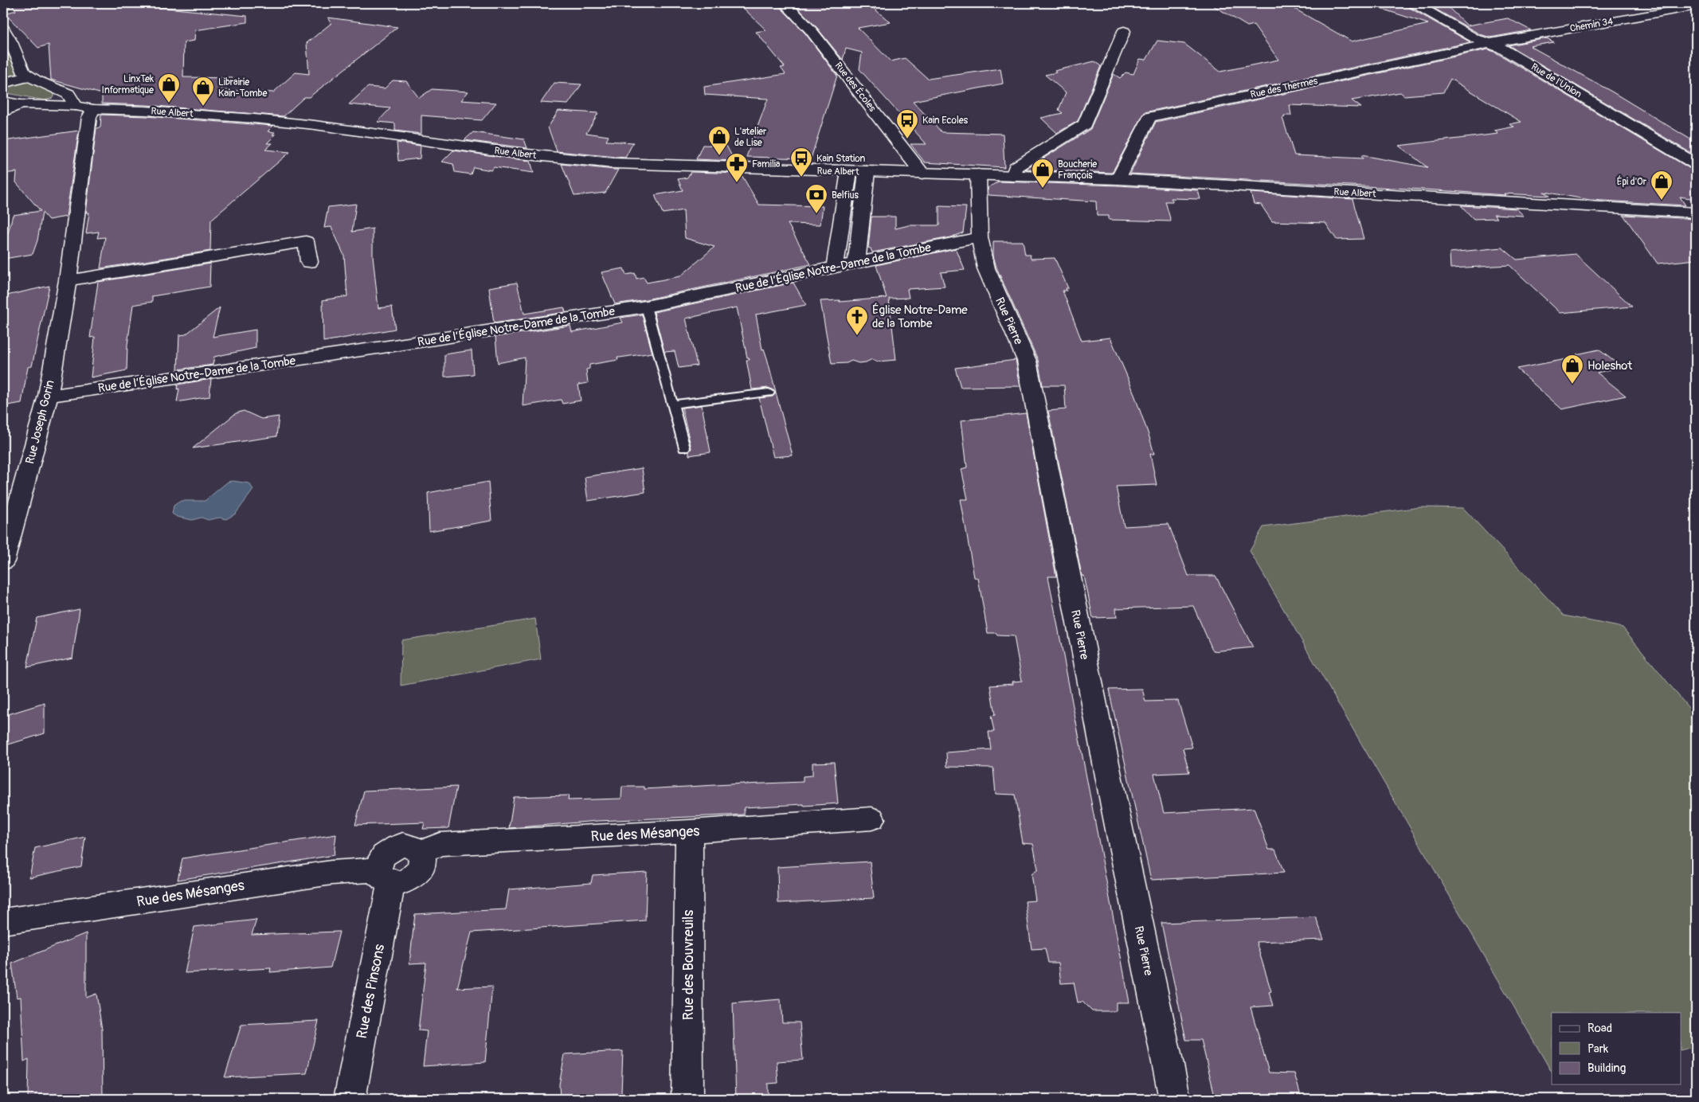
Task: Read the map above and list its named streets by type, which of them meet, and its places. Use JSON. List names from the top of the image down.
{
  "streets": {
    "street": [
      "Chemin 34",
      "Rue de l'Union",
      "Rue des Écoles",
      "Rue des Thermes",
      "Rue Albert",
      "Rue de l’Église Notre-Dame de la Tombe",
      "Rue Pierre",
      "Rue Joseph Gorin",
      "Rue des Mésanges",
      "Rue des Bouvreuils",
      "Rue des Pinsons"
    ]
  },
  "crossings": [
    ["Chemin 34", "Rue de l'Union"],
    ["Chemin 34", "Rue des Thermes"],
    ["Rue de l'Union", "Rue des Thermes"],
    ["Rue des Écoles", "Rue Albert"],
    ["Rue des Thermes", "Rue Albert"],
    ["Rue Albert", "Rue Pierre"],
    ["Rue Albert", "Rue Joseph Gorin"],
    ["Rue de l’Église Notre-Dame de la Tombe", "Rue Pierre"],
    ["Rue de l’Église Notre-Dame de la Tombe", "Rue Joseph Gorin"],
    ["Rue des Mésanges", "Rue des Bouvreuils"],
    ["Rue des Mésanges", "Rue des Pinsons"]
  ],
  "places": {
    "shop": [
      "LinxTek Informatique",
      "Librairie Kain-Tombe",
      "L'atelier de Lise",
      "Boucherie François",
      "Épi d'Or",
      "Holeshot"
    ],
    "bus stop": ["Kain Ecoles", "Kain Station"],
    "pharmacy": ["Familia"],
    "bank": ["Belfius"],
    "church": ["Église Notre-Dame de la Tombe"]
  },
  "legend": ["Road", "Park", "Building"]
}
